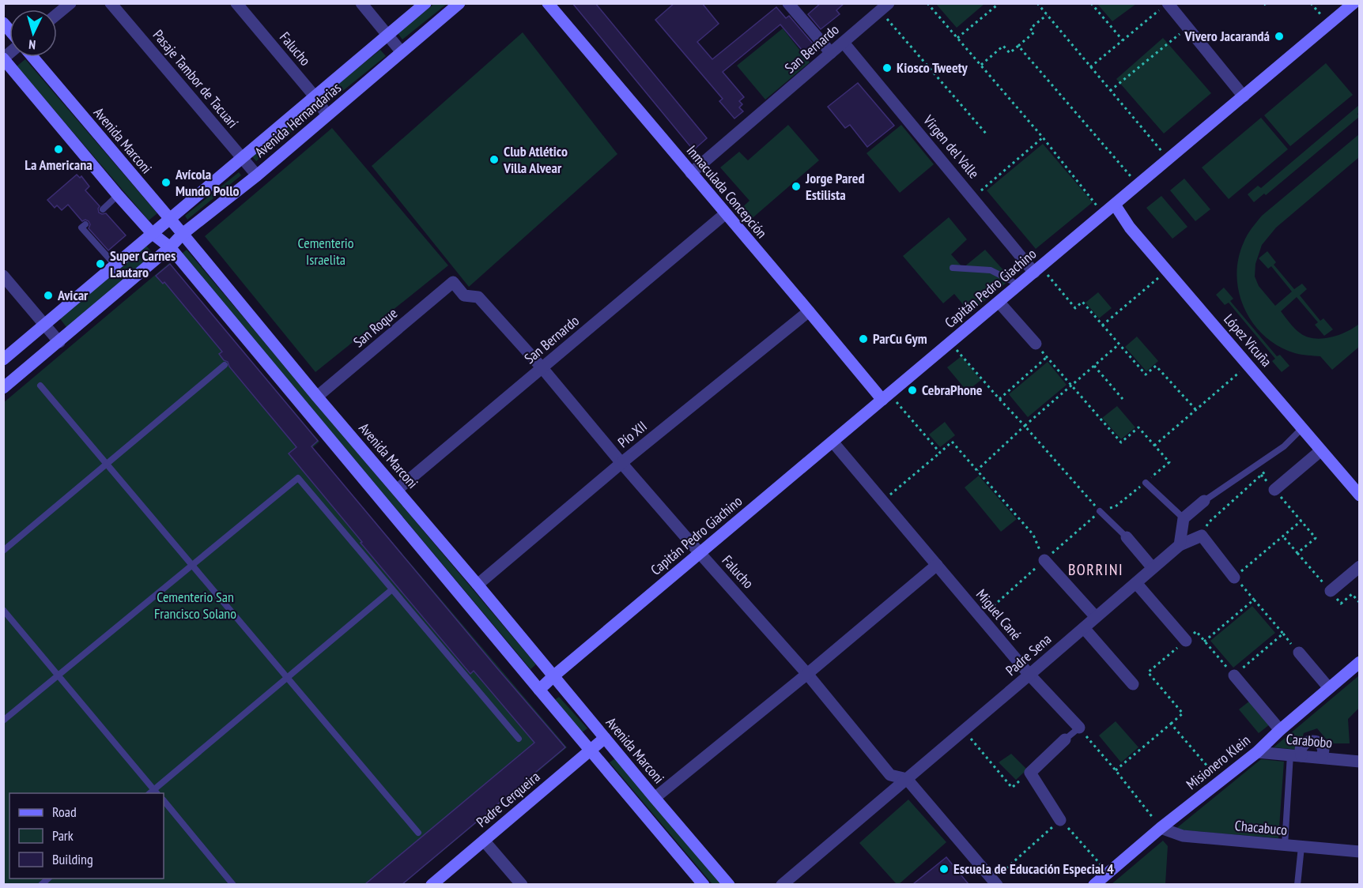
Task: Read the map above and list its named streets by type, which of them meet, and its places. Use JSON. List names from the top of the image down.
{
  "streets": {
    "main road": [
      "Avenida Hernandarias",
      "Avenida Marconi",
      "Inmaculada Concepción",
      "Capitán Pedro Giachino",
      "López Vicuña",
      "Misionero Klein",
      "Padre Cerqueira"
    ],
    "street": [
      "Falucho",
      "San Bernardo",
      "Pasaje Tambor de Tacuarí",
      "Virgen del Valle",
      "San Roque",
      "Pío XII",
      "Miguel Cané",
      "Padre Sena",
      "Carabobo",
      "Chacabuco"
    ]
  },
  "crossings": [
    ["Falucho", "San Bernardo"],
    ["Falucho", "Avenida Hernandarias"],
    ["Falucho", "Capitán Pedro Giachino"],
    ["Falucho", "San Roque"],
    ["Falucho", "Pío XII"],
    ["Falucho", "Padre Sena"],
    ["San Bernardo", "Avenida Marconi"],
    ["San Bernardo", "Virgen del Valle"],
    ["San Bernardo", "Inmaculada Concepción"],
    ["Pasaje Tambor de Tacuarí", "Avenida Hernandarias"],
    ["Avenida Hernandarias", "Avenida Marconi"],
    ["Avenida Marconi", "Capitán Pedro Giachino"],
    ["Avenida Marconi", "San Roque"],
    ["Avenida Marconi", "Pío XII"],
    ["Avenida Marconi", "Padre Cerqueira"],
    ["Virgen del Valle", "Capitán Pedro Giachino"],
    ["Inmaculada Concepción", "Capitán Pedro Giachino"],
    ["Inmaculada Concepción", "Pío XII"],
    ["Capitán Pedro Giachino", "López Vicuña"],
    ["Capitán Pedro Giachino", "Miguel Cané"],
    ["Miguel Cané", "Padre Sena"],
    ["Carabobo", "Misionero Klein"],
    ["Misionero Klein", "Chacabuco"]
  ],
  "districts": ["BORRINI"],
  "parks": ["Cementerio Israelita", "Cementerio San Francisco Solano"],
  "places": [
    "Vivero Jacarandá",
    "Kiosco Tweety",
    "La Americana",
    "Club Atlético Villa Alvear",
    "Avícola Mundo Pollo",
    "Jorge Pared Estilista",
    "Super Carnes Lautaro",
    "Avicar",
    "ParCu Gym",
    "CebraPhone",
    "Escuela de Educación Especial 4"
  ],
  "legend": ["Road", "Park", "Building"],
  "north": "bottom"
}
